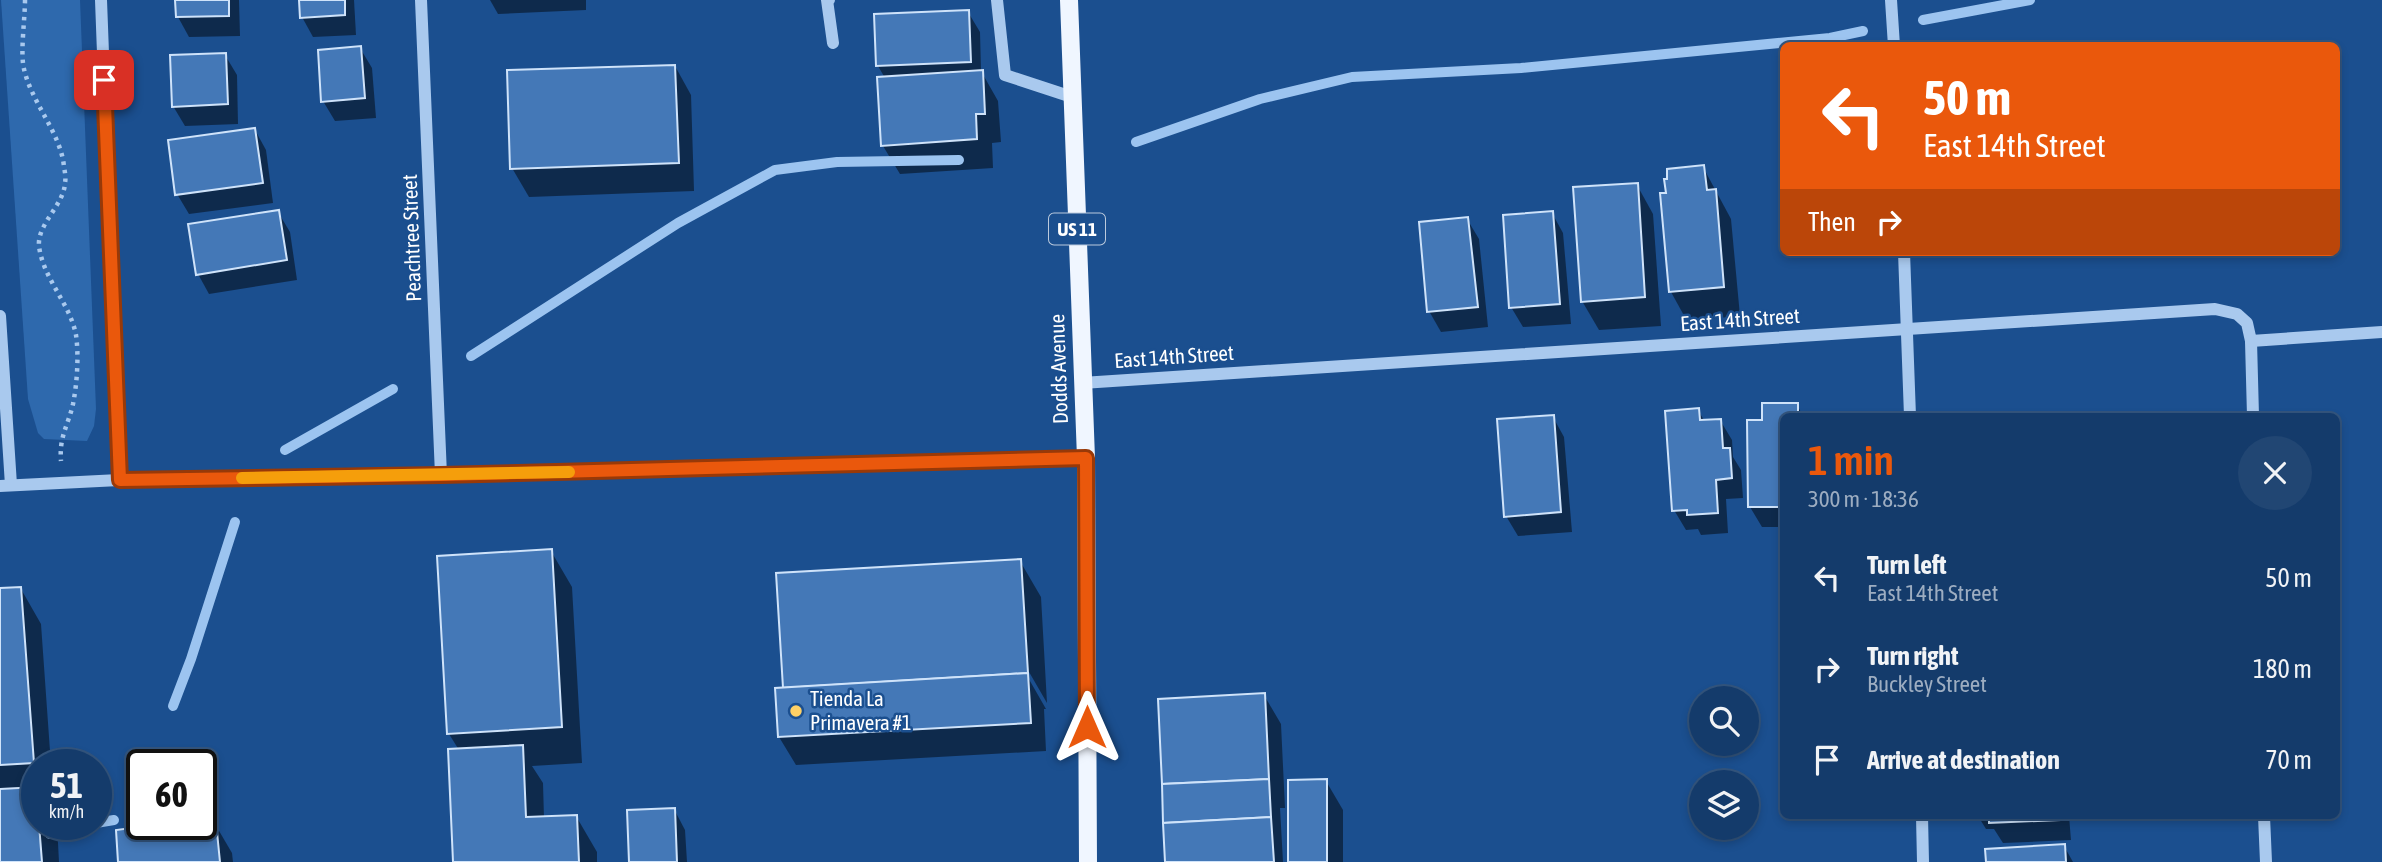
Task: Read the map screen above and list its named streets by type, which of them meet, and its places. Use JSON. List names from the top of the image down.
{
  "streets": {
    "main road": ["US 11", "Dodds Avenue"],
    "street": ["Peachtree Street", "East 14th Street"]
  },
  "crossings": [
    ["East 14th Street", "Dodds Avenue"]
  ],
  "places": ["Tienda La Primavera #1"],
  "page": {
    "turn": ["50 m", "East 14th Street"],
    "then": "Then",
    "heading": ["1 min", "300 m · 18:36"],
    "list": [
      {
        "name": "Turn left",
        "note": "East 14th Street",
        "value": "50 m"
      },
      {
        "name": "Turn right",
        "note": "Buckley Street",
        "value": "180 m"
      },
      {
        "name": "Arrive at destination",
        "value": "70 m"
      }
    ],
    "speed": "51 km/h",
    "limit": "60"
  }
}
